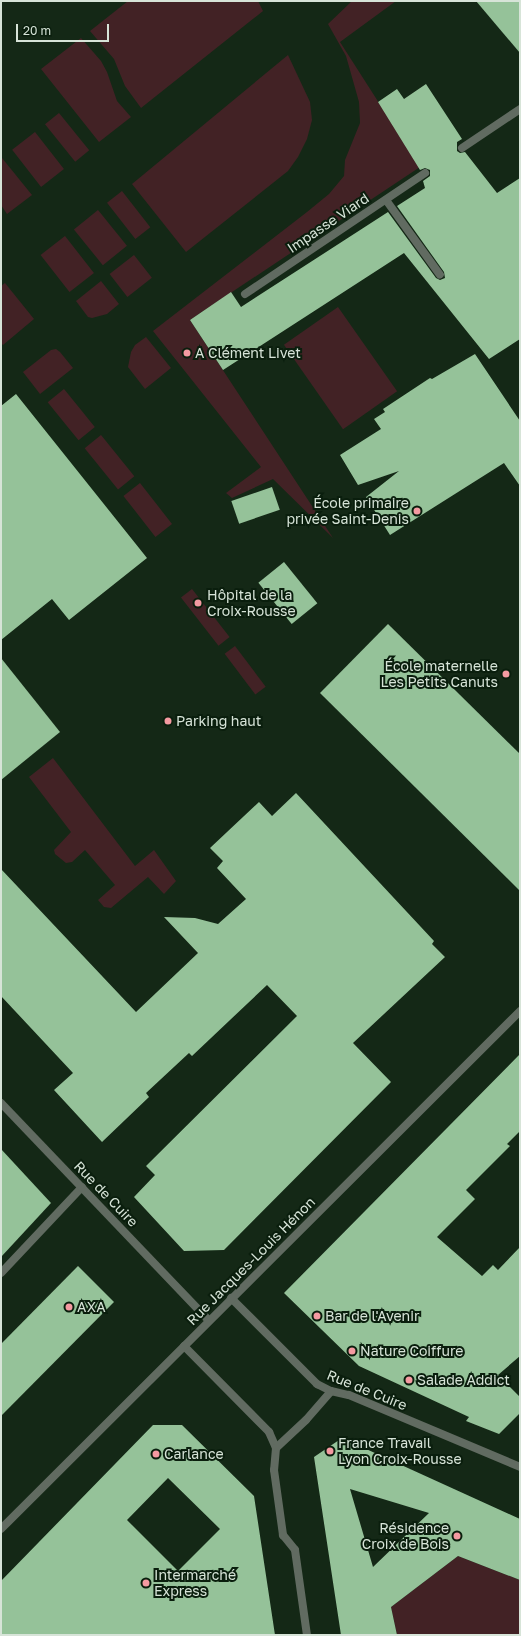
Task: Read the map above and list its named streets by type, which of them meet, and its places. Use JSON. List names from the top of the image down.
{
  "streets": {
    "street": ["Impasse Viard", "Rue de Cuire", "Rue Jacques-Louis Hénon"]
  },
  "crossings": [
    ["Rue de Cuire", "Rue Jacques-Louis Hénon"]
  ],
  "places": [
    "A Clément Livet",
    "École primaire privée Saint-Denis",
    "Hôpital de la Croix-Rousse",
    "École maternelle Les Petits Canuts",
    "Parking haut",
    "AXA",
    "Bar de l'Avenir",
    "Nature Coiffure",
    "Salade Addict",
    "France Travail Lyon Croix-Rousse",
    "Carlance",
    "Résidence Croix de Bois",
    "Intermarché Express"
  ],
  "scale_bar": "20 m"
}
